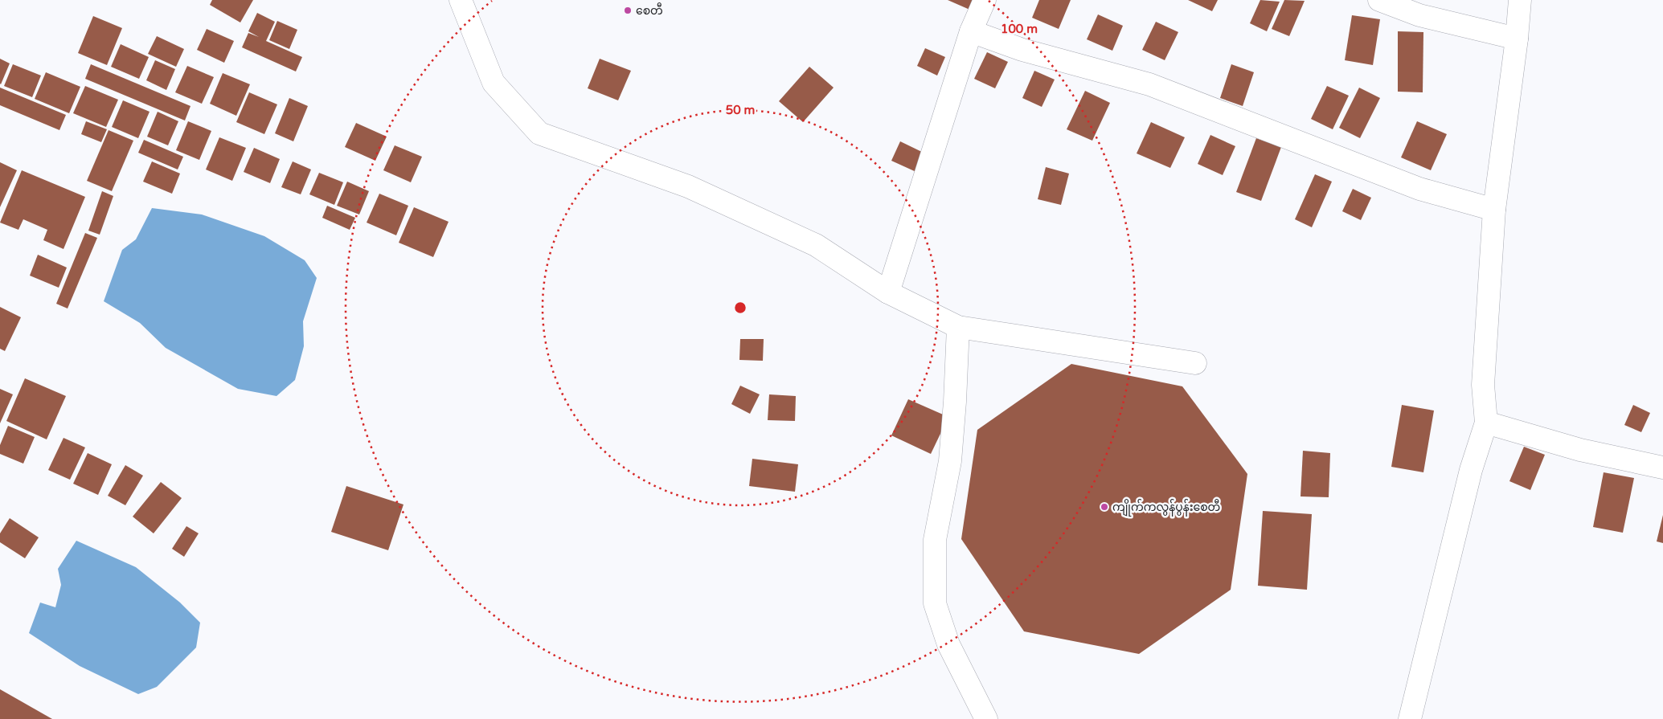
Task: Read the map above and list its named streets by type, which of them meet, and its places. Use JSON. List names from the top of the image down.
{
  "places": ["စေတီ", "ကျိုက်ကလွန်ပွန်းစေတီ"],
  "rings": ["100 m", "50 m"]
}
